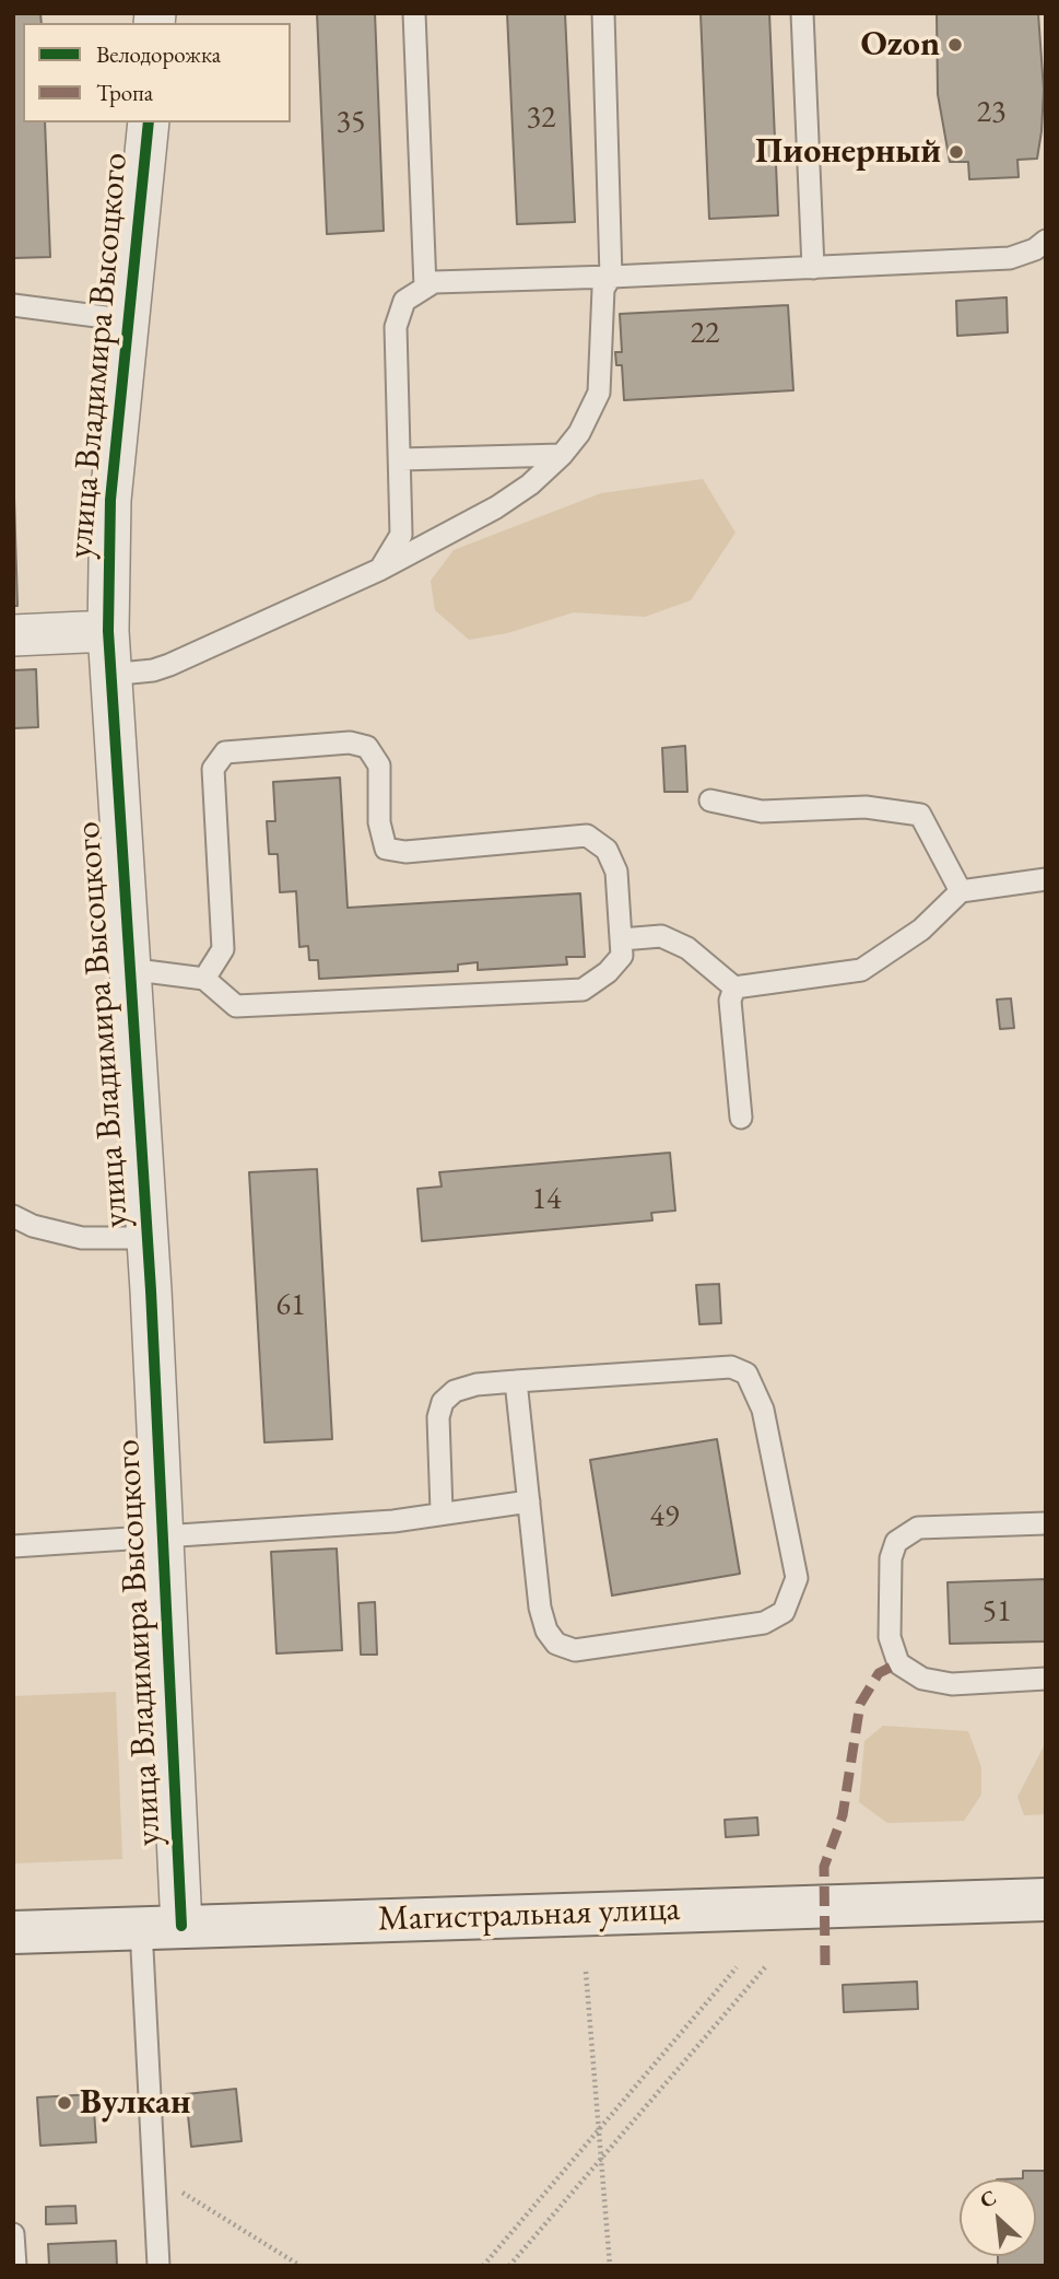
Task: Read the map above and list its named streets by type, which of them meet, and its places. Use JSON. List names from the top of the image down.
{
  "streets": {
    "main road": ["Магистральная улица"],
    "street": ["улица Владимира Высоцкого"]
  },
  "crossings": [
    ["улица Владимира Высоцкого", "Магистральная улица"]
  ],
  "places": ["Ozon", "Пионерный", "Вулкан"],
  "house_numbers": [
    "23",
    "32",
    "35",
    "22",
    "14",
    "61",
    "49",
    "51"
  ],
  "legend": ["Велодорожка", "Тропа"],
  "north": "top left"
}
